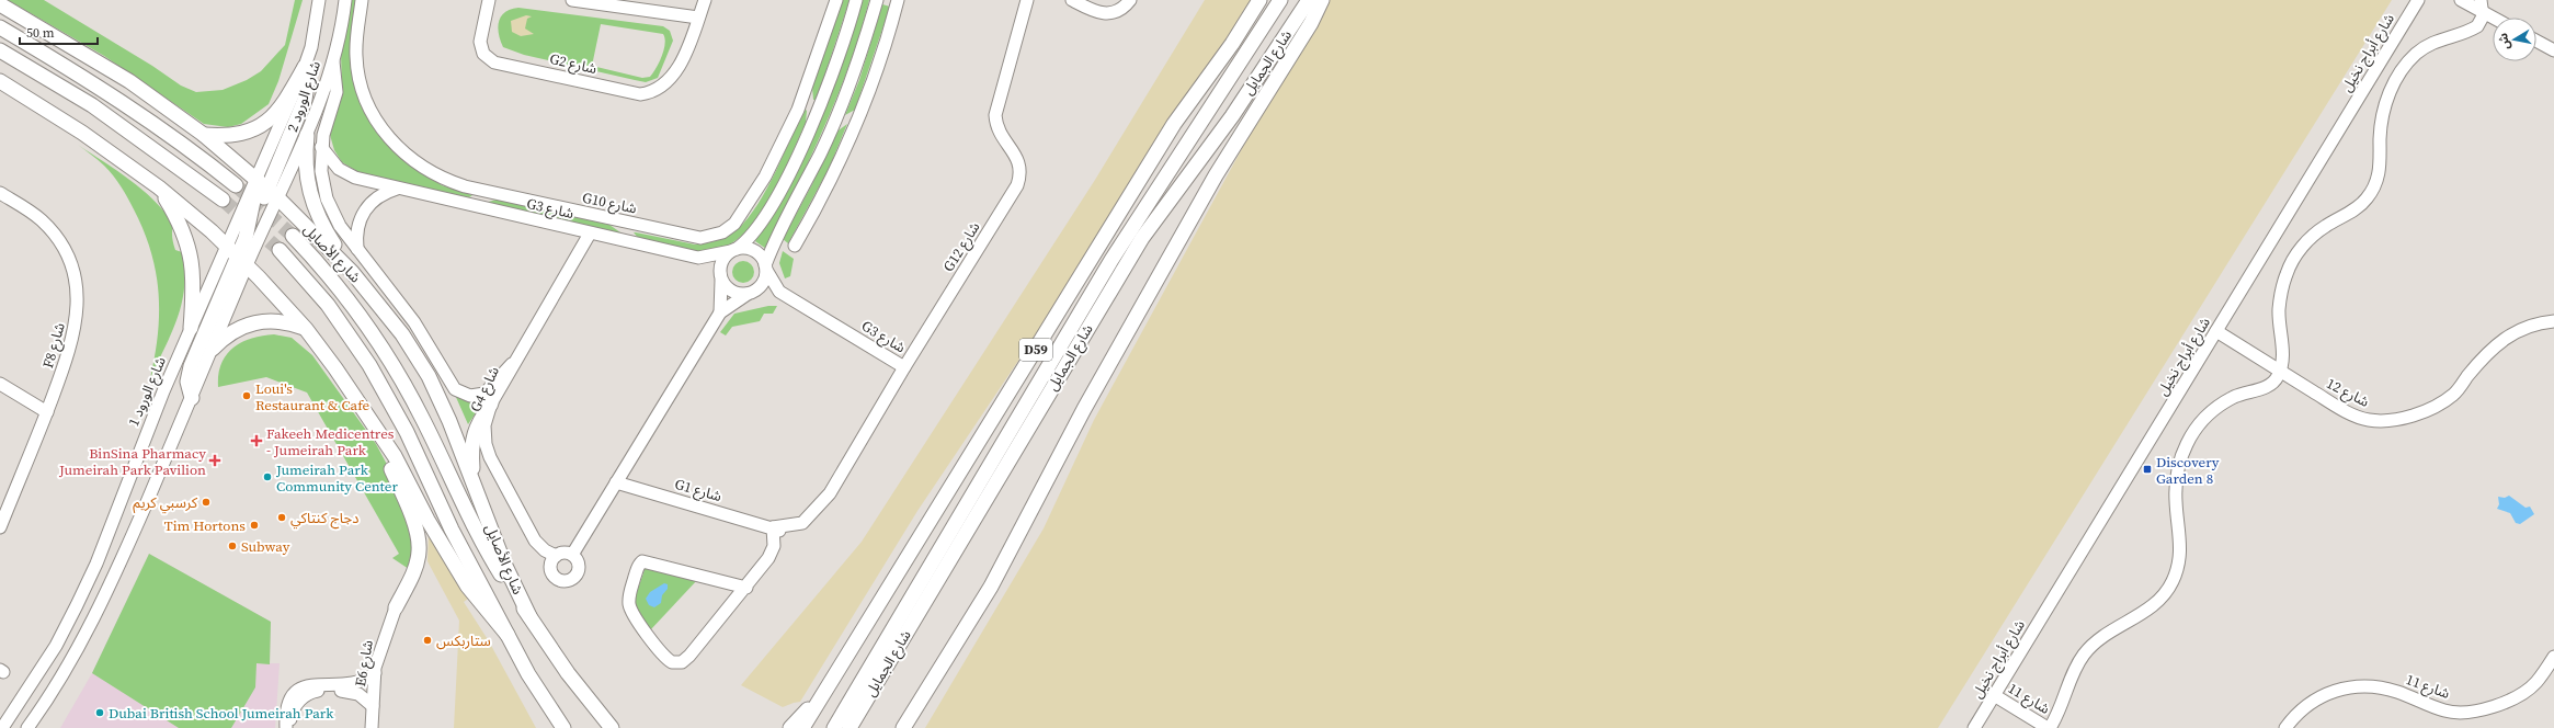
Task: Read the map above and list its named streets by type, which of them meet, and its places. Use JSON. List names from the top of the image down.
{
  "streets": {
    "main road": ["شارع الجمايل", "شارع الأصايل", "D59"],
    "street": [
      "شارع أبراج نخيل",
      "G2 شارع",
      "شارع الورود 2",
      "G10 شارع",
      "G3 شارع",
      "G12 شارع",
      "F8 شارع",
      "G4 شارع",
      "شارع الورود 1",
      "شارع 12",
      "G1 شارع",
      "E6 شارع",
      "شارع 11"
    ]
  },
  "crossings": [
    ["شارع أبراج نخيل", "شارع 12"],
    ["شارع أبراج نخيل", "شارع 11"],
    ["شارع الورود 2", "شارع الأصايل"],
    ["شارع الورود 2", "شارع الورود 1"],
    ["G3 شارع", "G12 شارع"],
    ["G3 شارع", "G4 شارع"],
    ["G12 شارع", "G1 شارع"],
    ["شارع الأصايل", "شارع الورود 1"]
  ],
  "places": {
    "other": [
      "Loui's Restaurant & Cafe",
      "Jumeirah Park Community Center",
      "كرسبي كريم",
      "دجاج كنتاكي",
      "Tim Hortons",
      "Subway",
      "ستاربكس",
      "Dubai British School Jumeirah Park"
    ],
    "health": ["Fakeeh Medicentres - Jumeirah Park", "BinSina Pharmacy Jumeirah Park Pavilion"],
    "transit": ["Discovery Garden 8"]
  },
  "scale_bar": "50 m",
  "north": "left"
}
